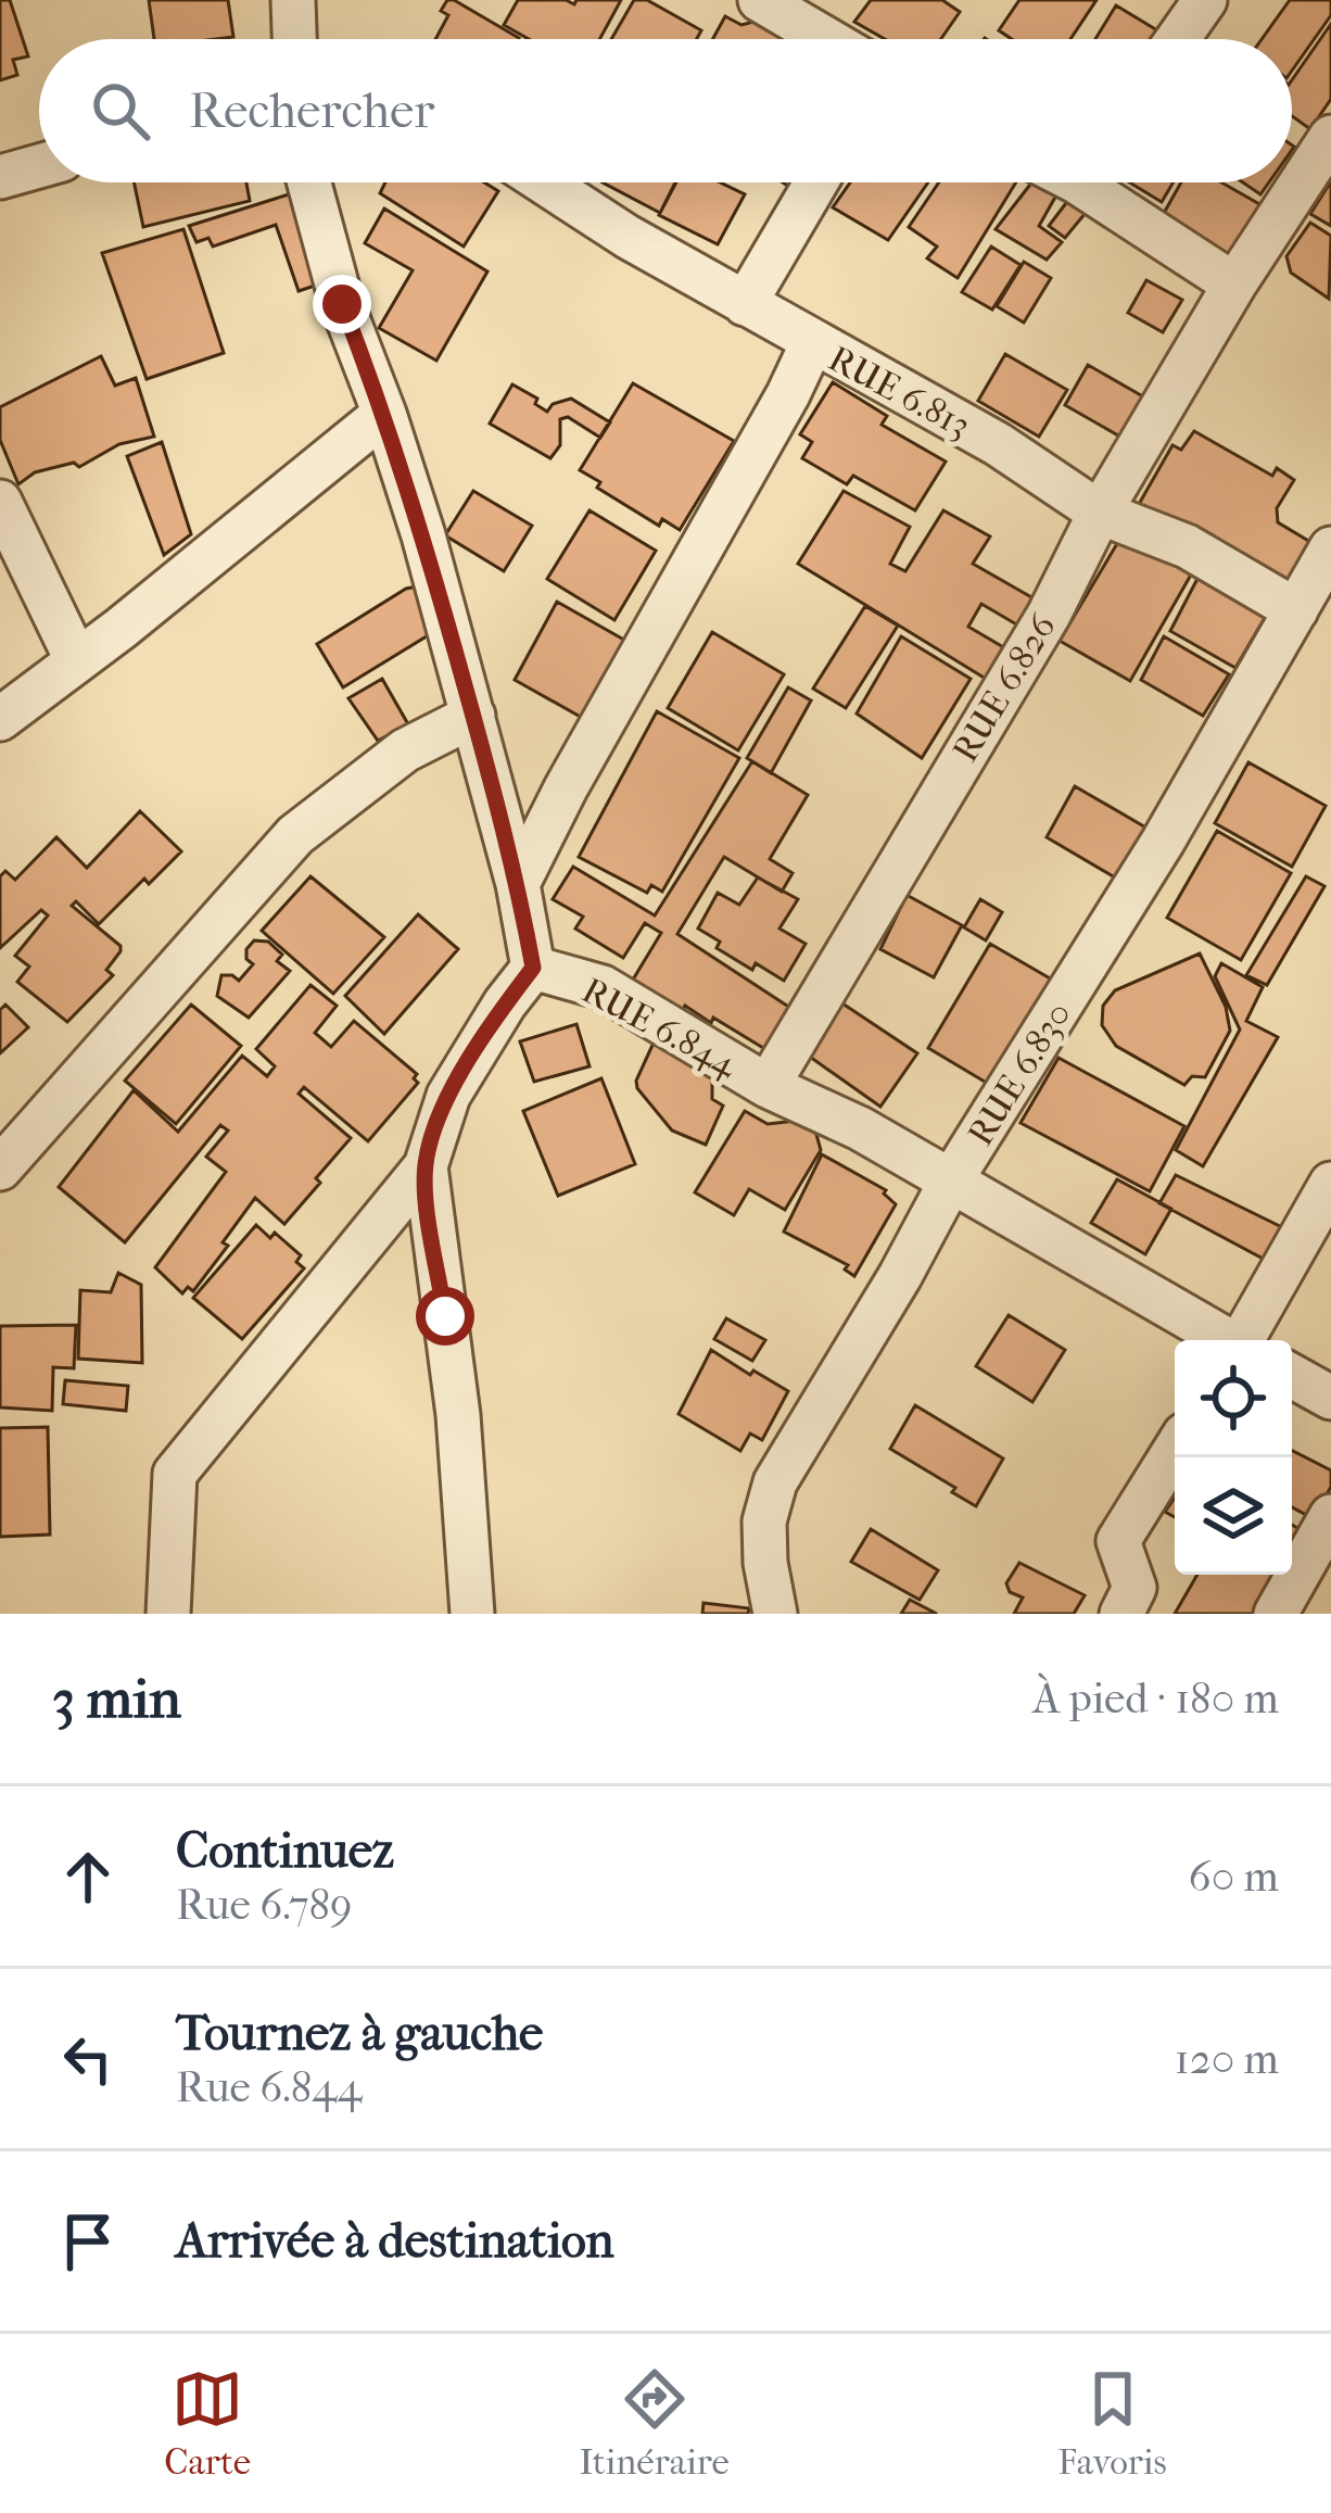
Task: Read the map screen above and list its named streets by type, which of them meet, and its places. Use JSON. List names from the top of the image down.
{
  "streets": {
    "street": [
      "RUE 6.813",
      "RUE 6.826",
      "RUE 6.844",
      "RUE 6.830"
    ]
  },
  "crossings": [
    ["RUE 6.813", "RUE 6.826"],
    ["RUE 6.813", "RUE 6.830"],
    ["RUE 6.826", "RUE 6.844"],
    ["RUE 6.844", "RUE 6.830"]
  ],
  "page": {
    "search": "Rechercher",
    "heading": ["3 min", "À pied · 180 m"],
    "list": [
      ["Continuez", "Rue 6.789", "60 m"],
      ["Tournez à gauche", "Rue 6.844", "120 m"],
      "Arrivée à destination"
    ],
    "nav": ["Carte", "Itinéraire", "Favoris"]
  }
}
